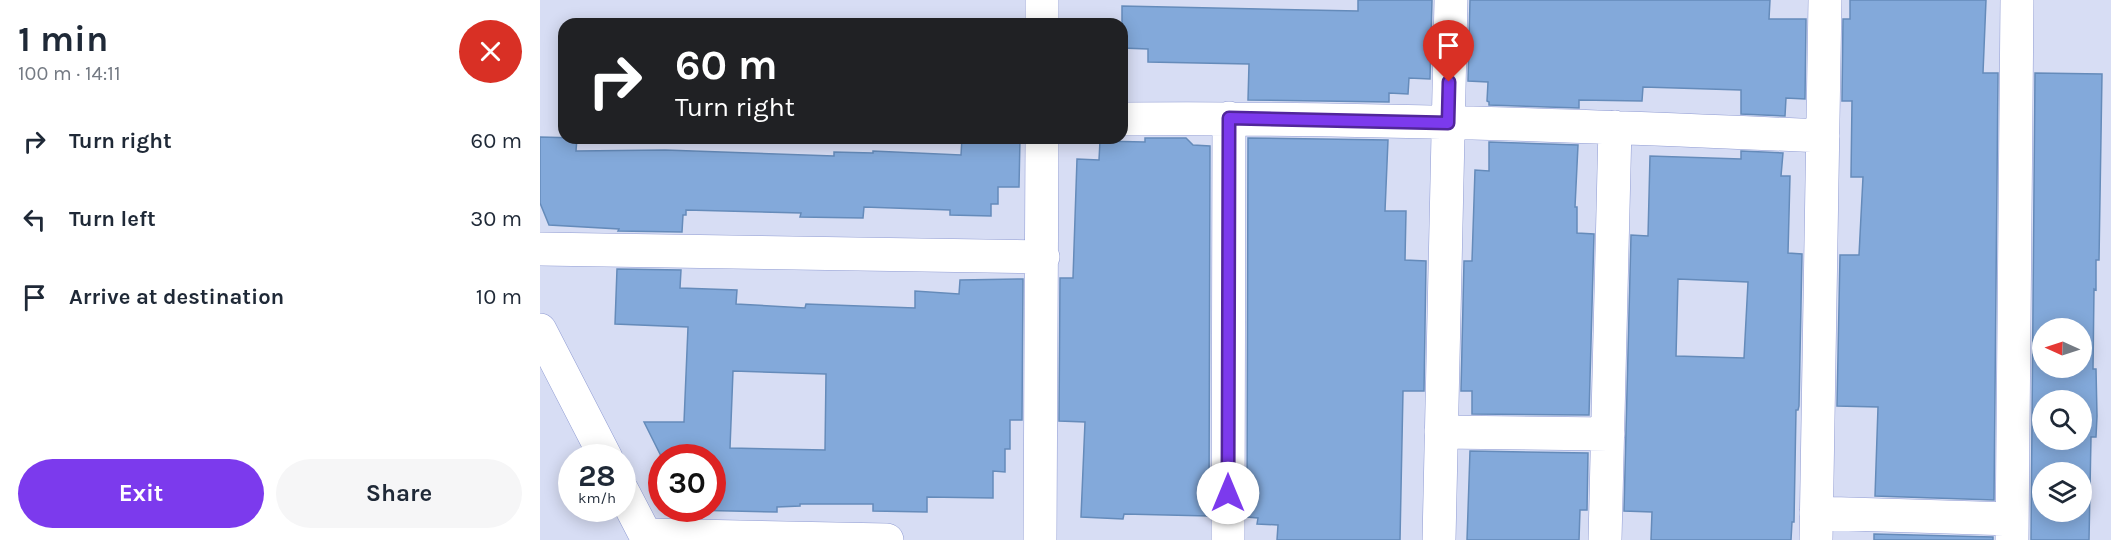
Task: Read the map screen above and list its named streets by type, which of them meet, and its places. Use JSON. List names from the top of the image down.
{
  "north": "left",
  "page": {
    "heading": ["1 min", "100 m · 14:11"],
    "turn": ["60 m", "Turn right"],
    "list": [
      {
        "name": "Turn right",
        "value": "60 m"
      },
      {
        "name": "Turn left",
        "value": "30 m"
      },
      {
        "name": "Arrive at destination",
        "value": "10 m"
      }
    ],
    "speed": "28 km/h",
    "limit": "30",
    "buttons": ["Exit", "Share"]
  }
}
